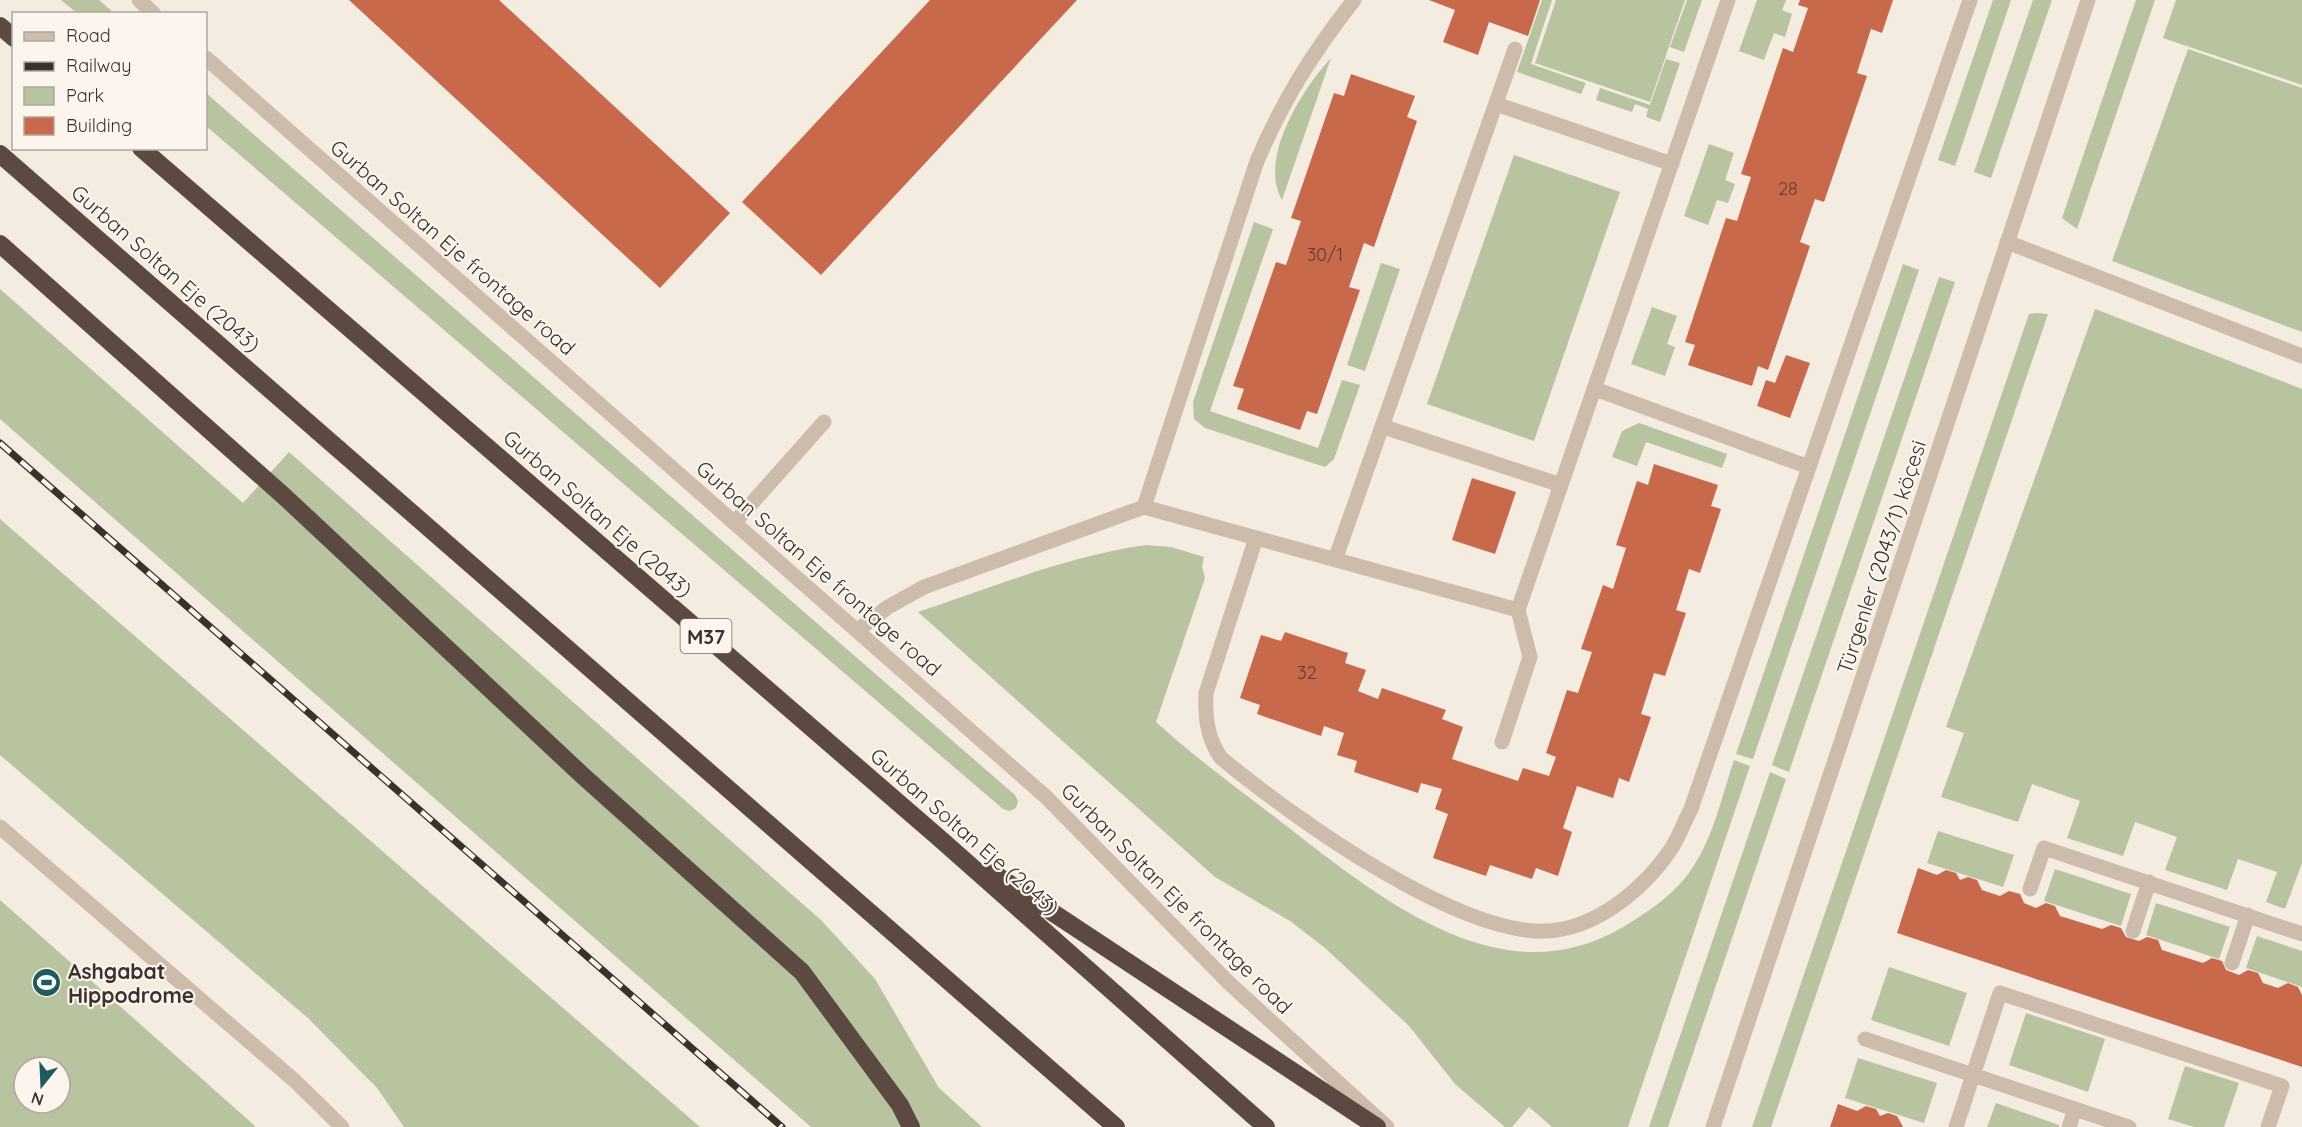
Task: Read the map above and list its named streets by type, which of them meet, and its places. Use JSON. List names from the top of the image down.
{
  "streets": {
    "highway": ["Gurban Soltan Eje (2043)", "M37"],
    "street": ["Gurban Soltan Eje frontage road", "Türgenler (2043/1) köçesi"]
  },
  "places": {
    "sports": ["Ashgabat Hippodrome"]
  },
  "house_numbers": ["28", "30/1", "32"],
  "legend": [
    "Road",
    "Railway",
    "Park",
    "Building"
  ],
  "north": "bottom"
}
